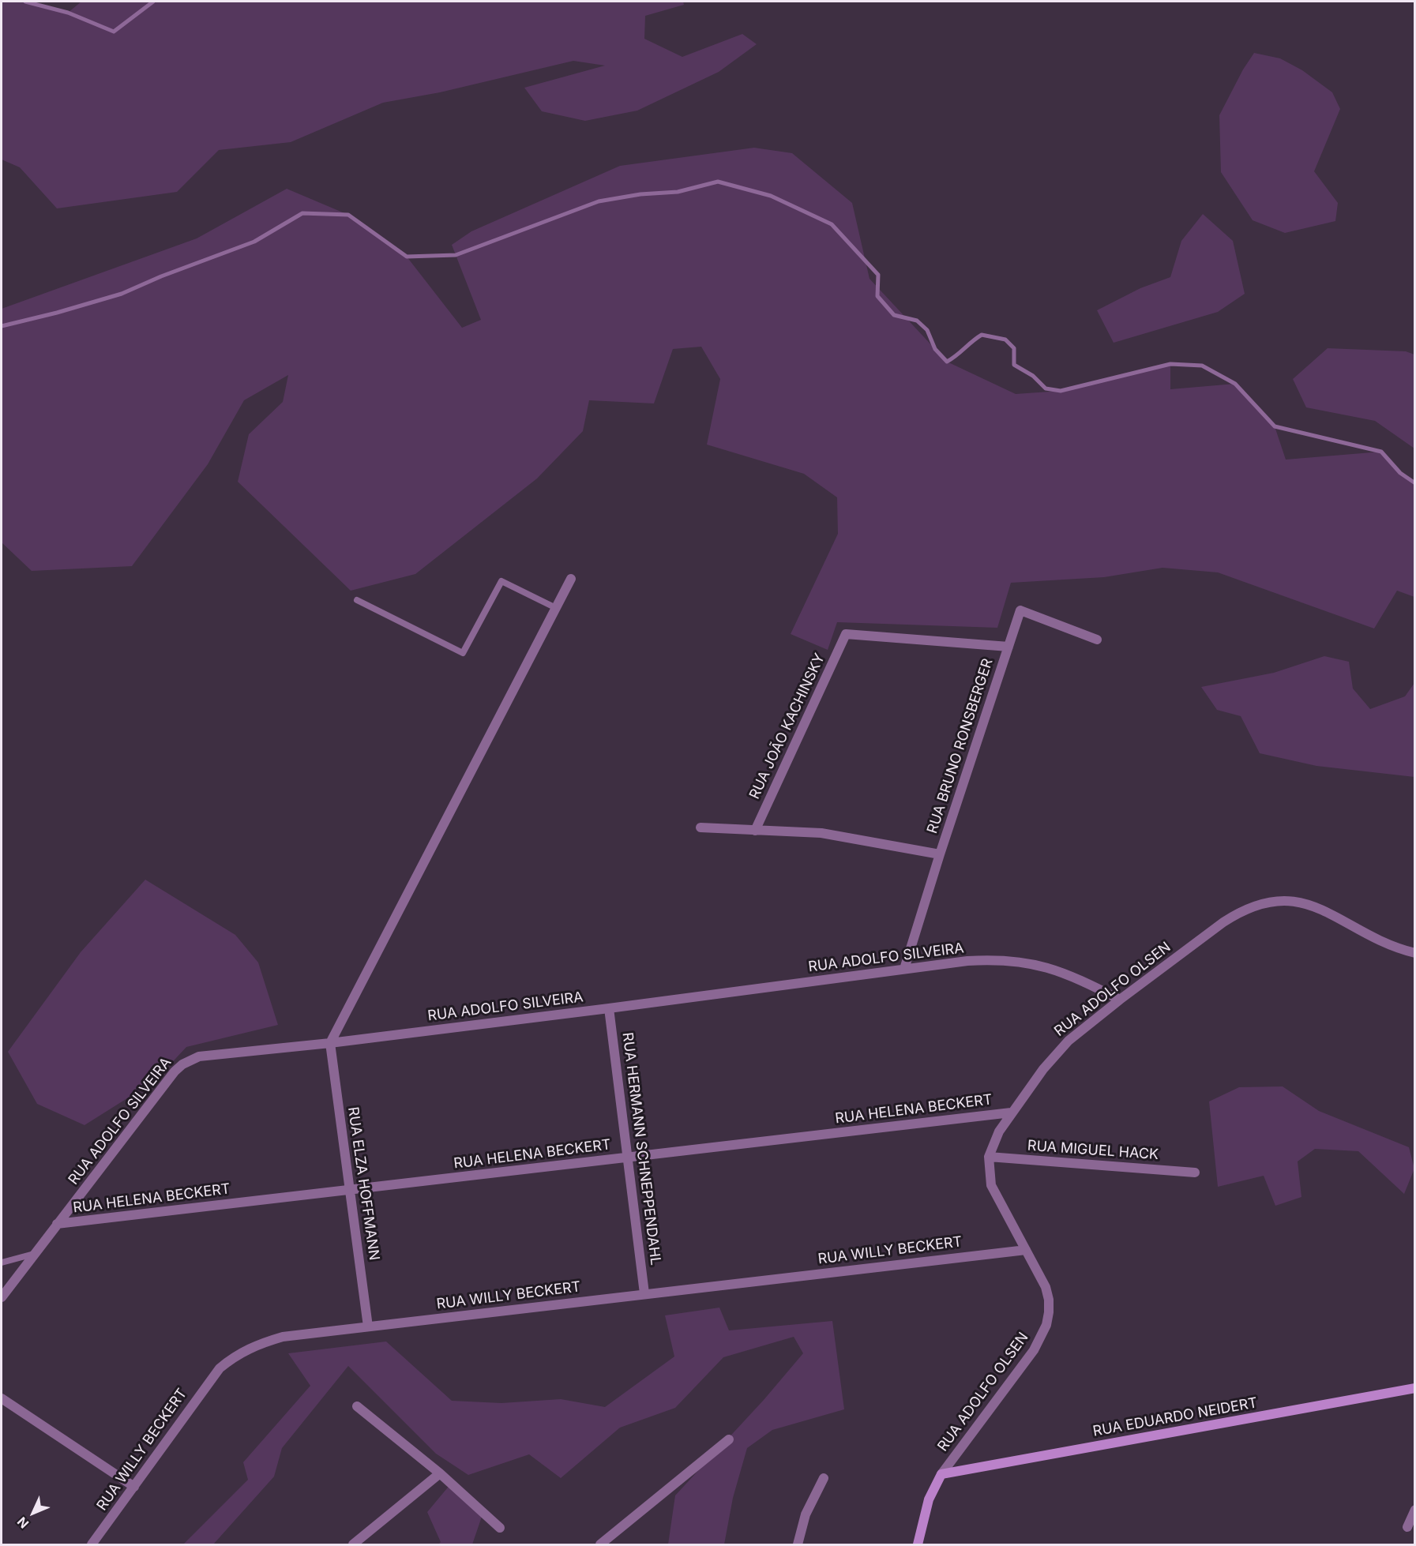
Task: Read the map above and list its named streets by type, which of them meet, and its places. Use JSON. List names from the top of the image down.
{
  "streets": {
    "main road": ["RUA ADOLFO OLSEN", "RUA EDUARDO NEIDERT"],
    "street": [
      "RUA JOÃO KACHINSKY",
      "RUA BRUNO RONSBERGER",
      "RUA ADOLFO SILVEIRA",
      "RUA HELENA BECKERT",
      "RUA HERMANN SCHNEPPENDAHL",
      "RUA MIGUEL HACK",
      "RUA ELZA HOFFMANN",
      "RUA WILLY BECKERT"
    ]
  },
  "crossings": [
    ["RUA JOÃO KACHINSKY", "RUA BRUNO RONSBERGER"],
    ["RUA BRUNO RONSBERGER", "RUA ADOLFO SILVEIRA"],
    ["RUA ADOLFO SILVEIRA", "RUA ADOLFO OLSEN"],
    ["RUA ADOLFO SILVEIRA", "RUA HELENA BECKERT"],
    ["RUA ADOLFO SILVEIRA", "RUA HERMANN SCHNEPPENDAHL"],
    ["RUA ADOLFO SILVEIRA", "RUA ELZA HOFFMANN"],
    ["RUA ADOLFO OLSEN", "RUA HELENA BECKERT"],
    ["RUA ADOLFO OLSEN", "RUA MIGUEL HACK"],
    ["RUA ADOLFO OLSEN", "RUA WILLY BECKERT"],
    ["RUA ADOLFO OLSEN", "RUA EDUARDO NEIDERT"],
    ["RUA HELENA BECKERT", "RUA HERMANN SCHNEPPENDAHL"],
    ["RUA HELENA BECKERT", "RUA ELZA HOFFMANN"],
    ["RUA HERMANN SCHNEPPENDAHL", "RUA WILLY BECKERT"],
    ["RUA ELZA HOFFMANN", "RUA WILLY BECKERT"]
  ],
  "north": "bottom left"
}
